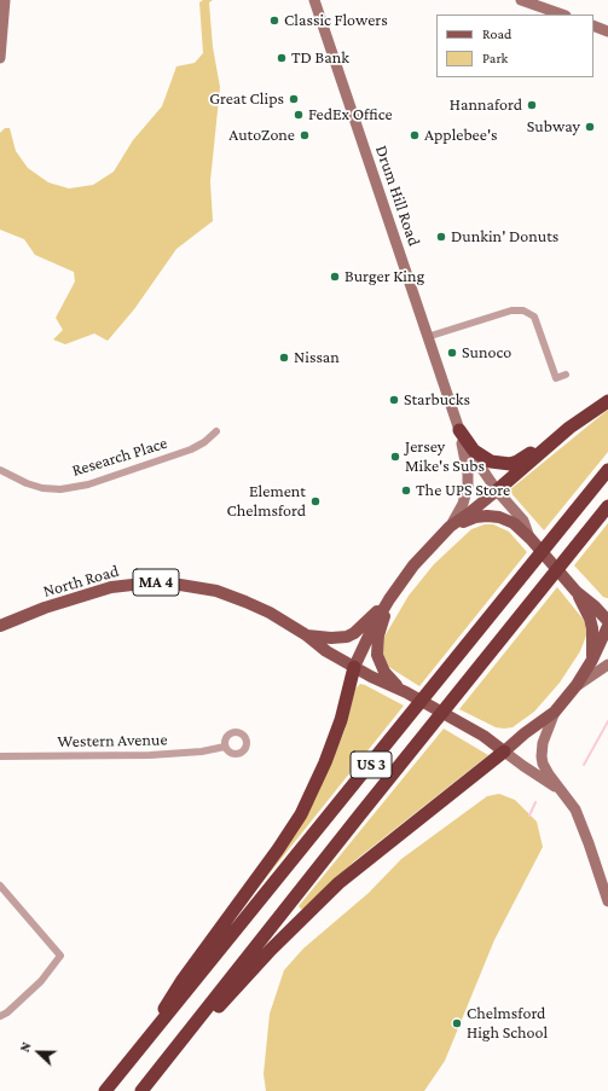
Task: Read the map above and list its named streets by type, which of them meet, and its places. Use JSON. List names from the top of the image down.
{
  "streets": {
    "highway": ["US 3"],
    "main road": ["Drum Hill Road", "North Road", "MA 4"],
    "street": ["Research Place", "Western Avenue"]
  },
  "crossings": [
    ["Drum Hill Road", "MA 4"],
    ["North Road", "MA 4"]
  ],
  "places": [
    "Classic Flowers",
    "TD Bank",
    "Great Clips",
    "Hannaford",
    "FedEx Office",
    "Subway",
    "AutoZone",
    "Applebee's",
    "Dunkin' Donuts",
    "Burger King",
    "Sunoco",
    "Nissan",
    "Starbucks",
    "Jersey Mike's Subs",
    "The UPS Store",
    "Element Chelmsford",
    "Chelmsford High School"
  ],
  "legend": ["Road", "Park"],
  "north": "left"
}
